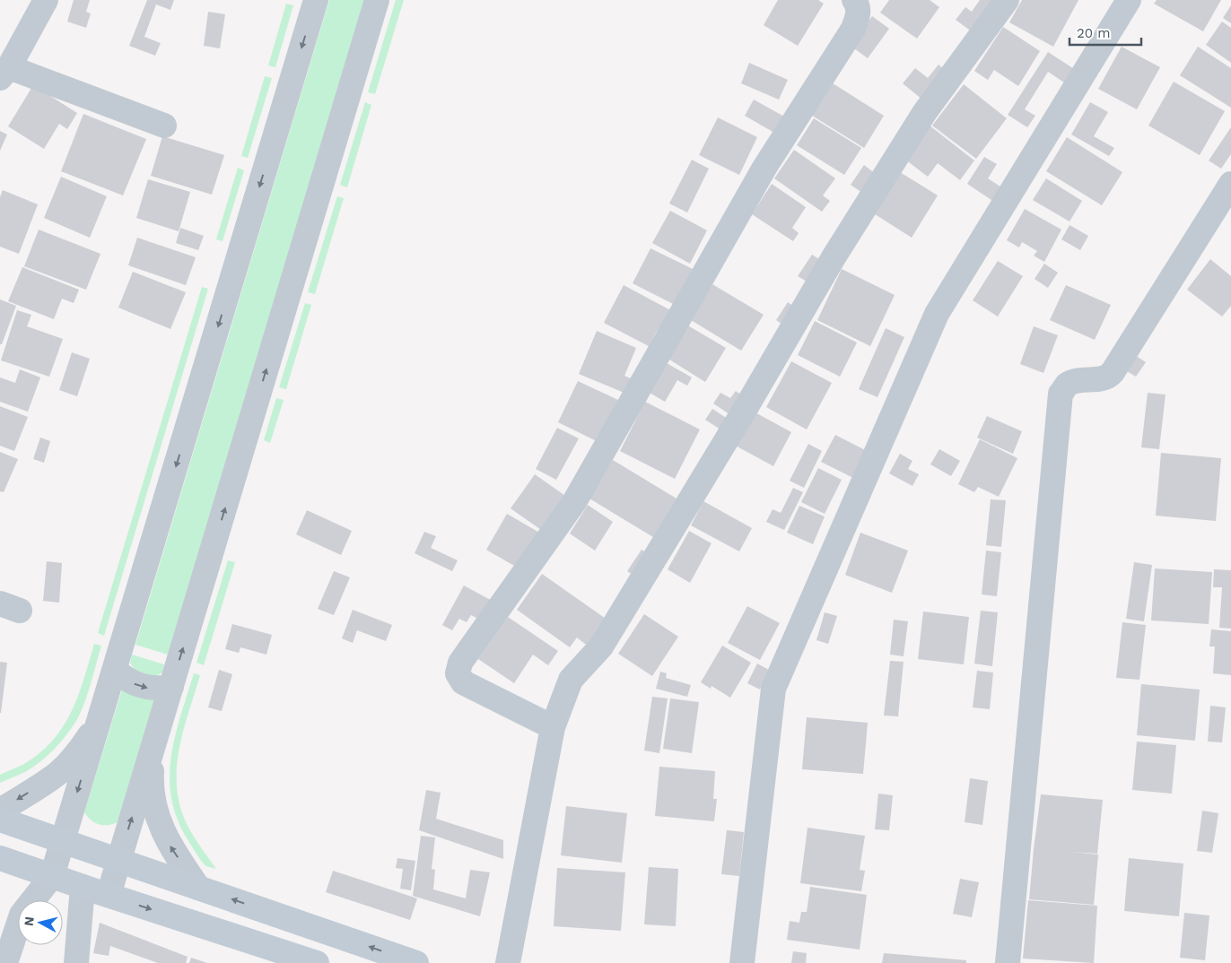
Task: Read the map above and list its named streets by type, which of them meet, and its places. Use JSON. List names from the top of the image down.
{
  "scale_bar": "20 m",
  "north": "left"
}
